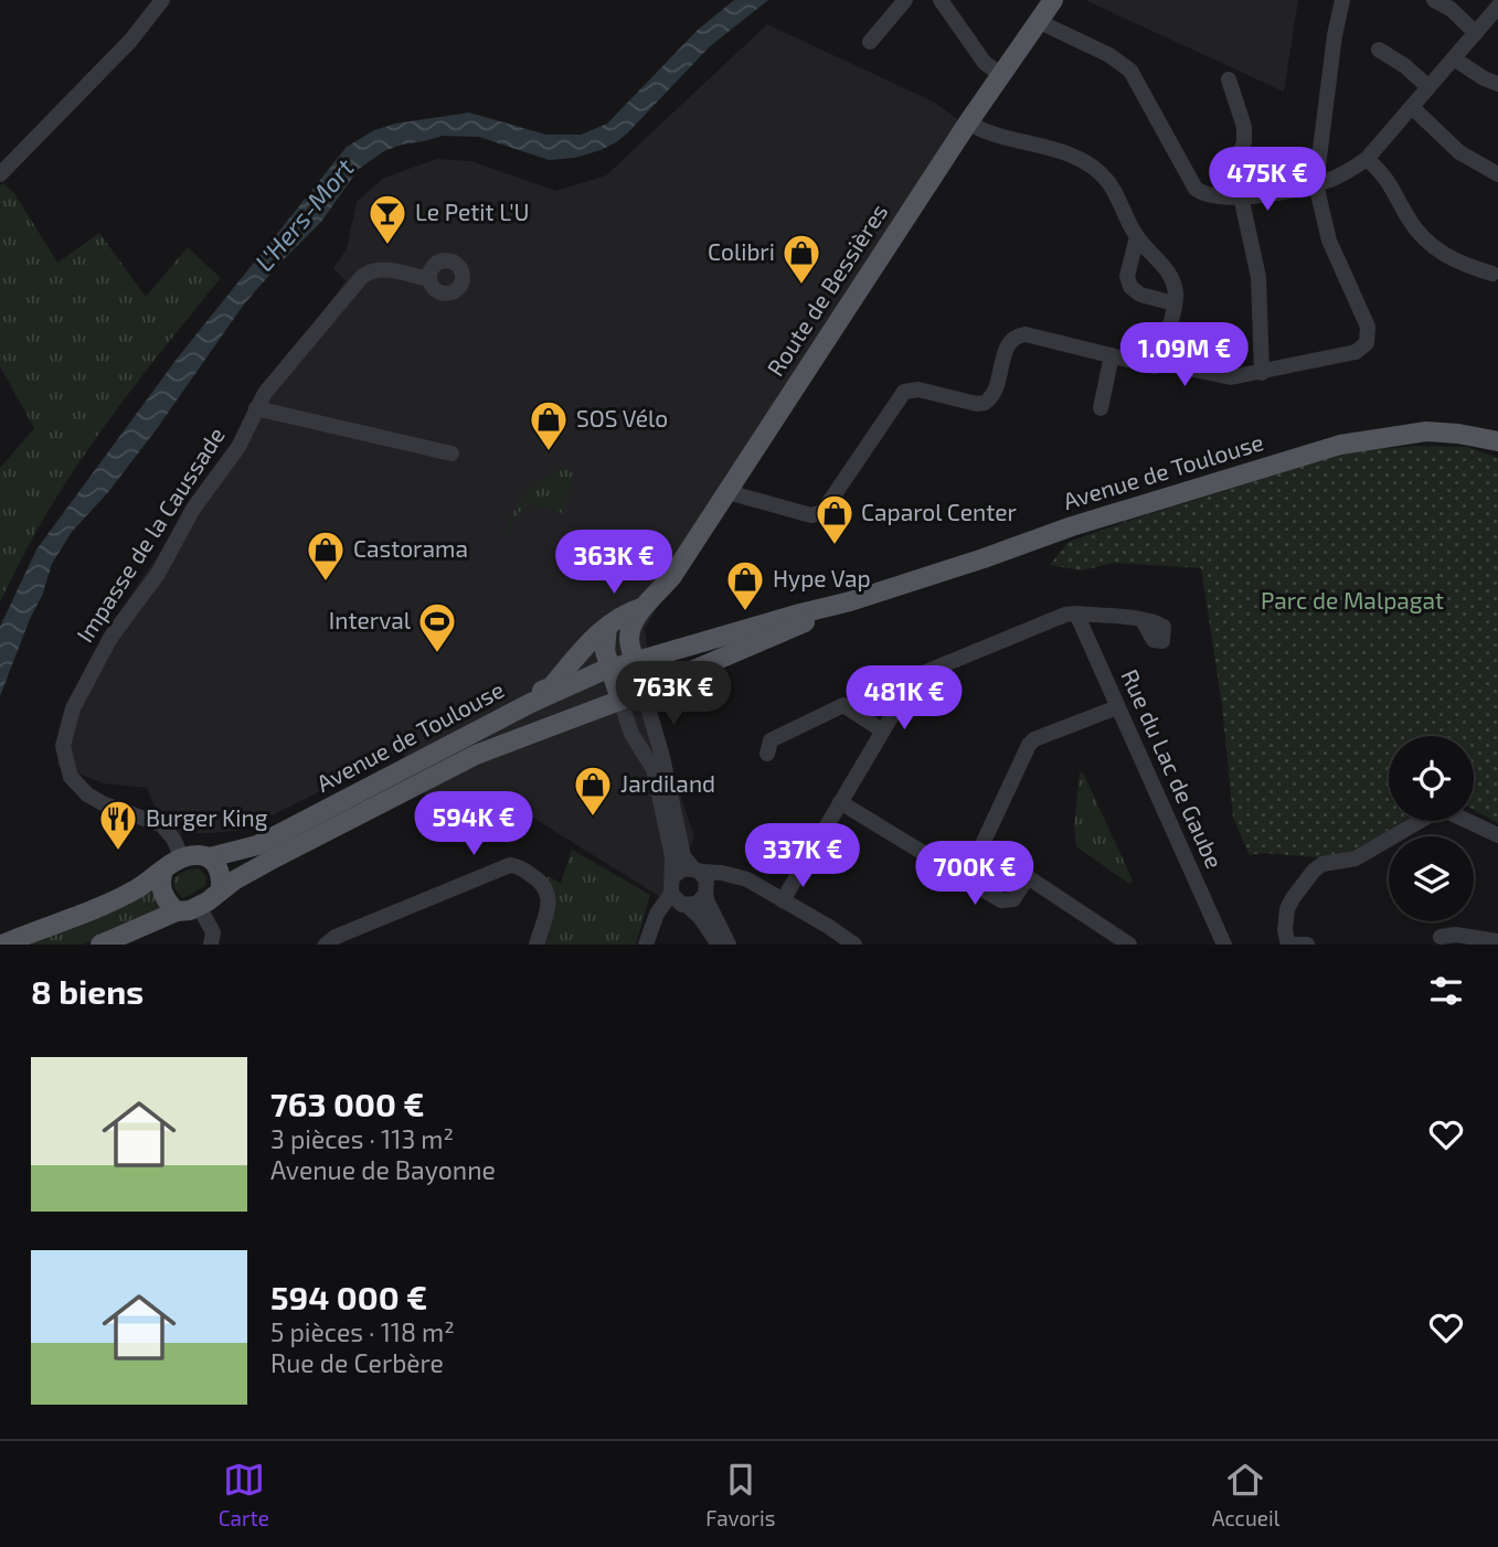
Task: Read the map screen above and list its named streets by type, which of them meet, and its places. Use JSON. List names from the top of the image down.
{
  "streets": {
    "main road": ["Route de Bessières", "Avenue de Toulouse"],
    "street": ["Impasse de la Caussade", "Rue du Lac de Gaube"]
  },
  "crossings": [
    ["Route de Bessières", "Avenue de Toulouse"],
    ["Avenue de Toulouse", "Impasse de la Caussade"]
  ],
  "water": ["L'Hers-Mort"],
  "parks": ["Parc de Malpagat"],
  "places": {
    "bar": ["Le Petit L'U"],
    "shop": [
      "Colibri",
      "SOS Vélo",
      "Caparol Center",
      "Castorama",
      "Hype Vap",
      "Jardiland"
    ],
    "sports": ["Interval"],
    "restaurant": ["Burger King"]
  },
  "page": {
    "price": [
      "475K €",
      "1.09M €",
      "363K €",
      "763K €",
      "481K €",
      "594K €",
      "337K €",
      "700K €"
    ],
    "heading": "8 biens",
    "list": [
      {
        "name": "763 000 €",
        "note": "3 pièces · 113 m² · Avenue de Bayonne"
      },
      {
        "name": "594 000 €",
        "note": "5 pièces · 118 m² · Rue de Cerbère"
      }
    ],
    "tabs": ["Carte", "Favoris", "Accueil"]
  }
}
